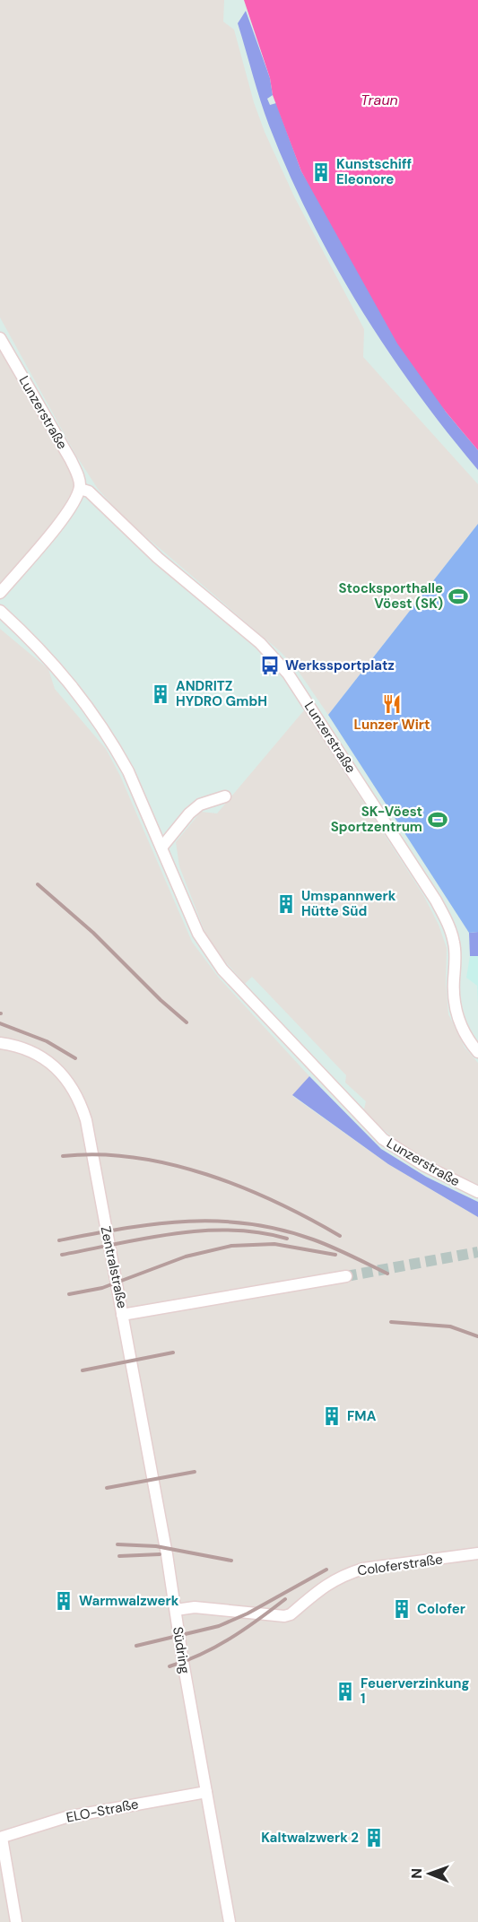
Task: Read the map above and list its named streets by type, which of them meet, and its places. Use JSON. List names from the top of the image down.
{
  "streets": {
    "street": [
      "Lunzerstraße",
      "Zentralstraße",
      "Coloferstraße",
      "Südring",
      "ELO-Straße"
    ]
  },
  "crossings": [
    ["Zentralstraße", "Südring"],
    ["Coloferstraße", "Südring"],
    ["Südring", "ELO-Straße"]
  ],
  "water": ["Traun"],
  "places": {
    "building": [
      "Kunstschiff Eleonore",
      "ANDRITZ HYDRO GmbH",
      "Umspannwerk Hütte Süd",
      "FMA",
      "Warmwalzwerk",
      "Colofer",
      "Feuerverzinkung 1",
      "Kaltwalzwerk 2"
    ],
    "sports": ["Stocksporthalle Vöest (SK)", "SK-Vöest Sportzentrum"],
    "bus stop": ["Werkssportplatz"],
    "restaurant": ["Lunzer Wirt"]
  },
  "north": "left"
}
